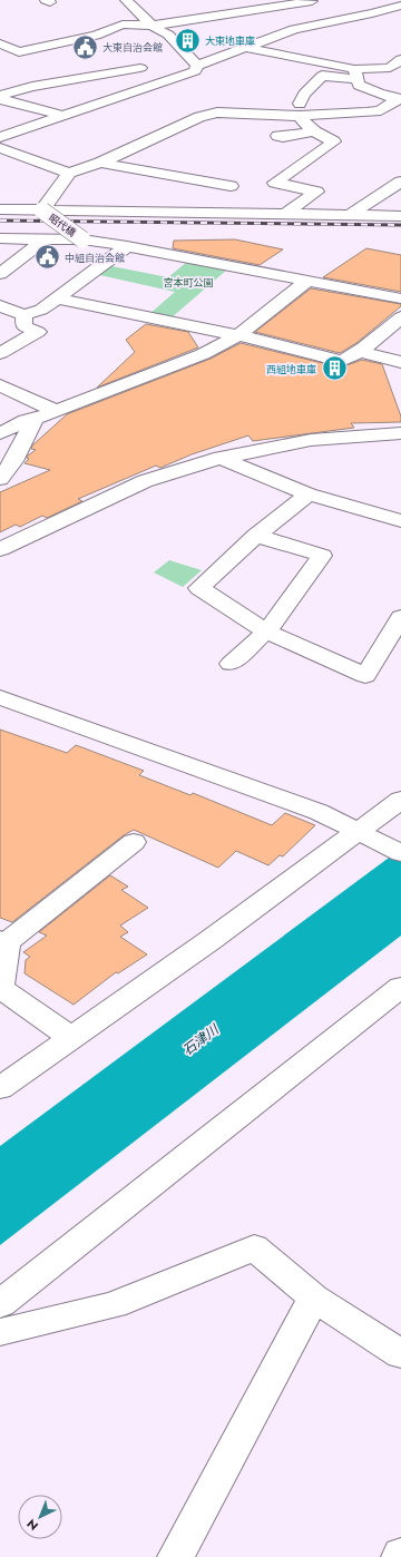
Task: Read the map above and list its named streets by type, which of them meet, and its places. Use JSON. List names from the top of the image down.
{
  "streets": {
    "street": ["昭代橋"]
  },
  "water": ["石津川"],
  "parks": ["宮本町公園"],
  "places": {
    "building": ["大東地車庫", "西組地車庫"],
    "public building": ["大東自治会館", "中組自治会館"]
  },
  "north": "bottom left"
}
